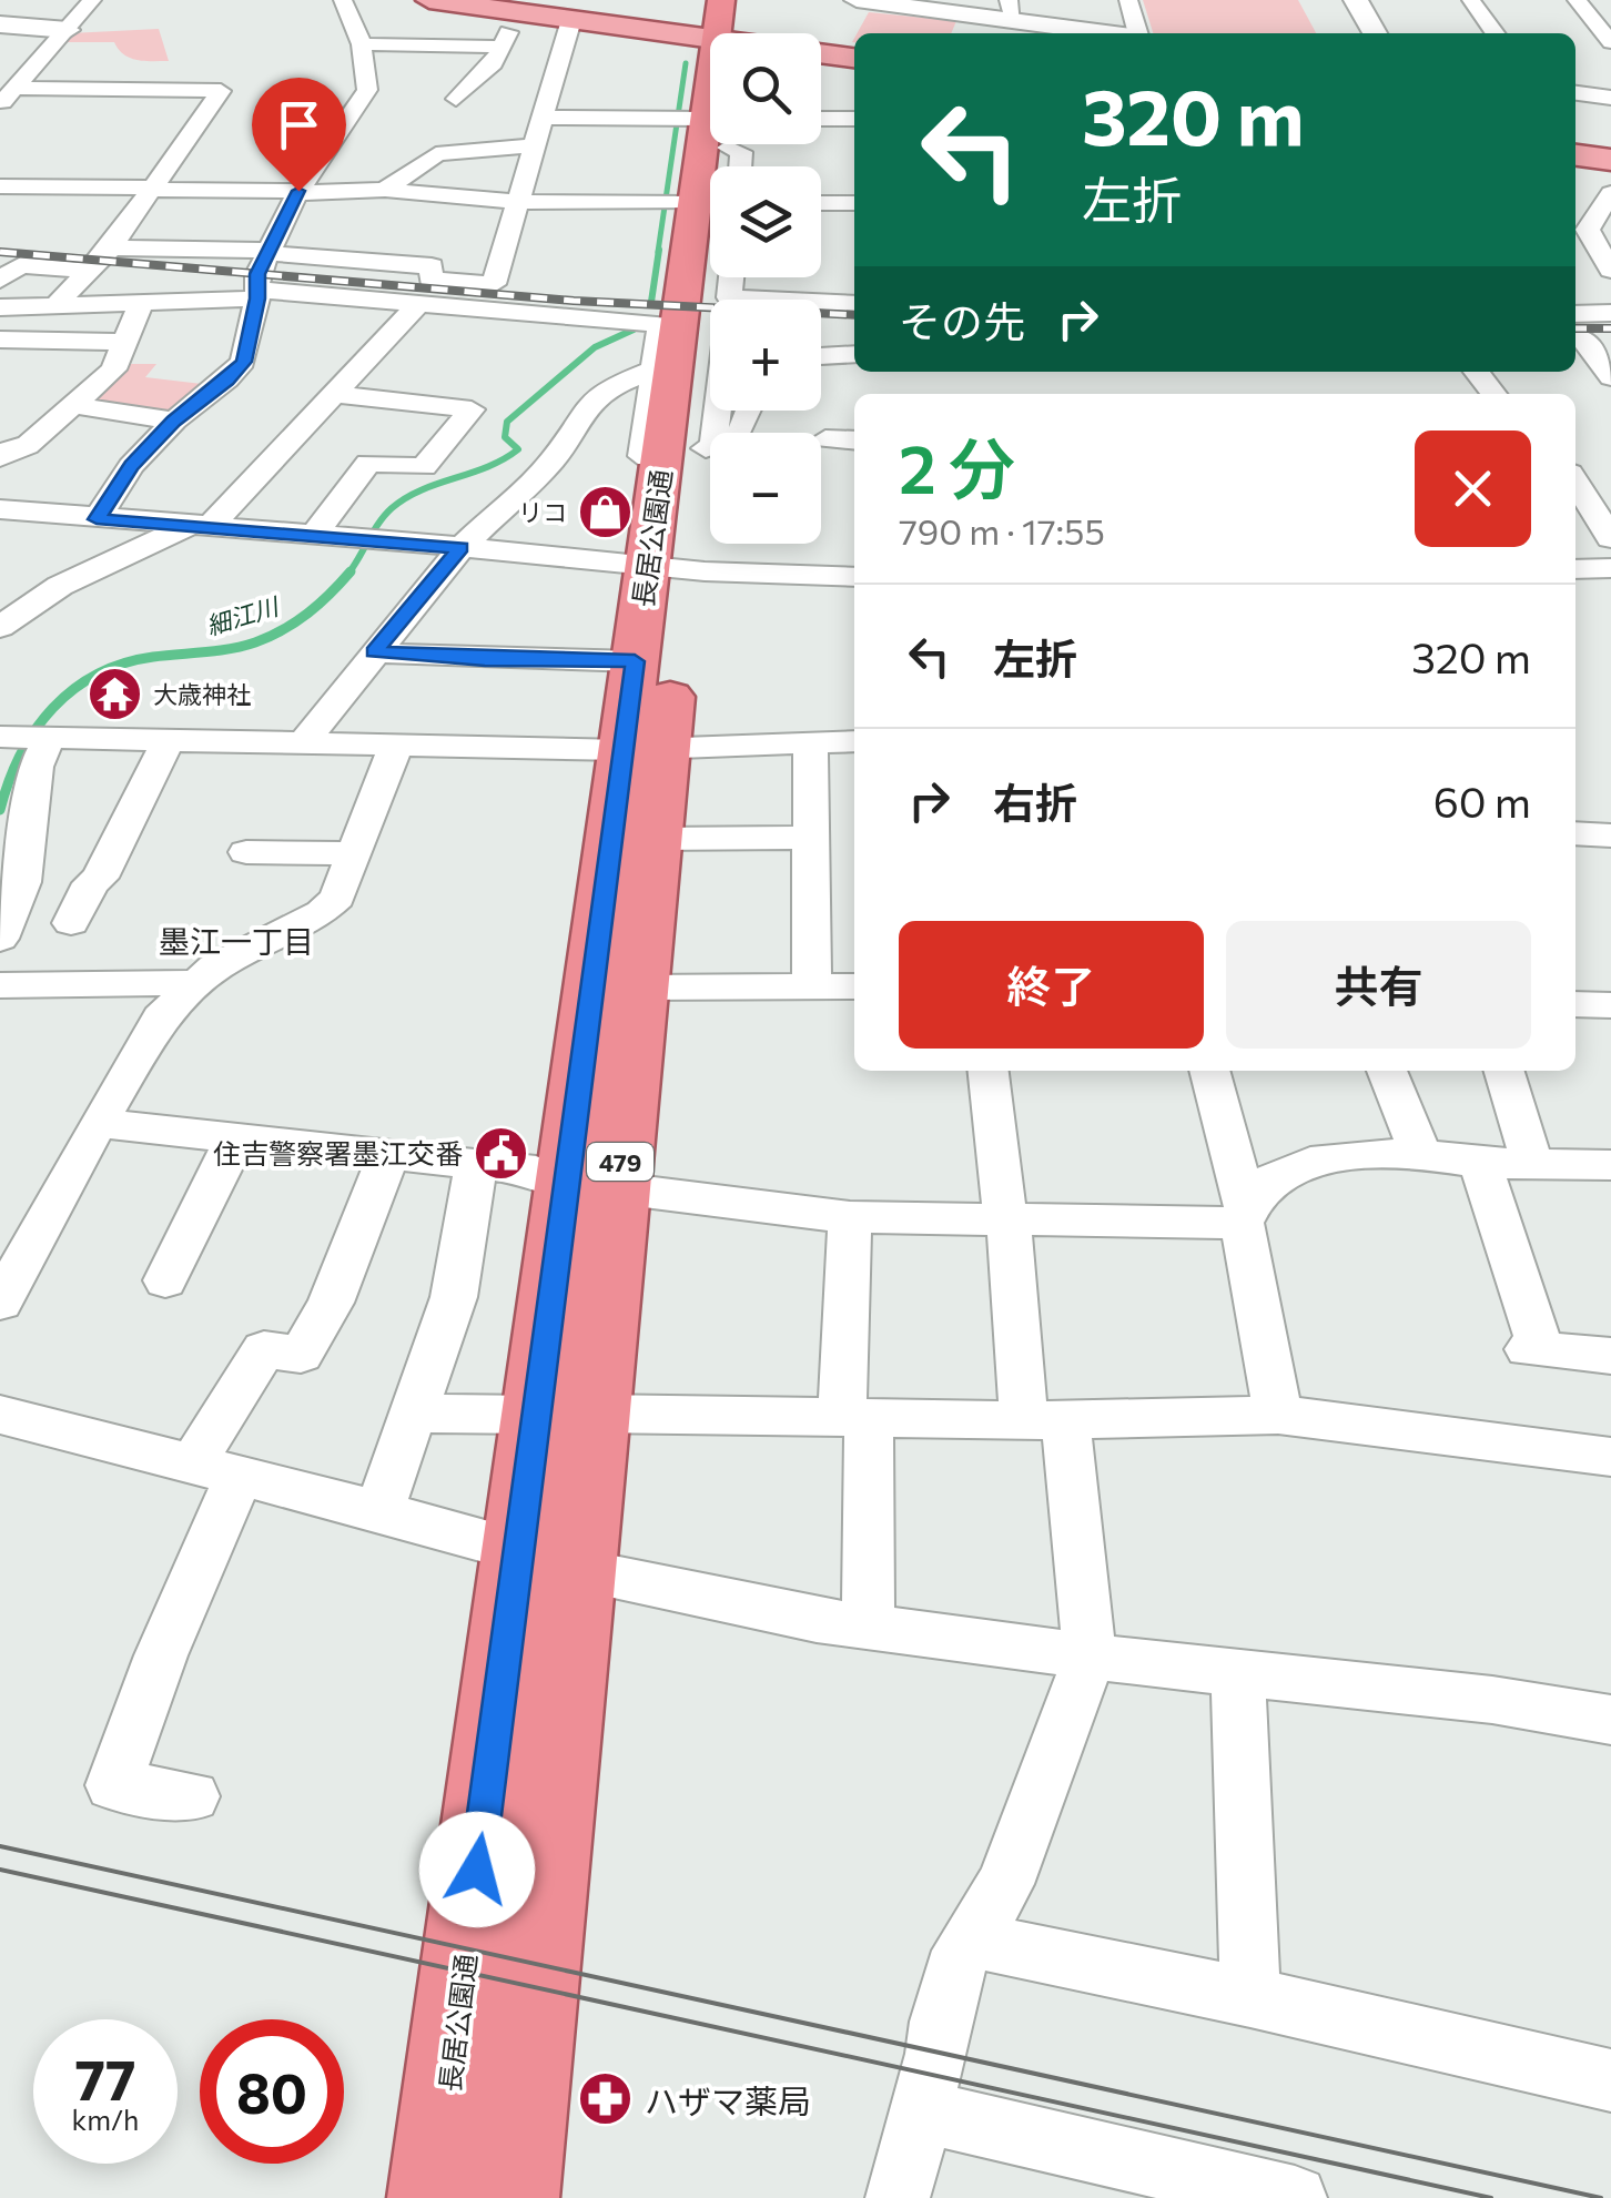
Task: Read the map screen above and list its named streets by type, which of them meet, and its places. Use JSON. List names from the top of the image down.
{
  "streets": {
    "highway": ["長居公園通", "479"]
  },
  "districts": ["墨江一丁目"],
  "water": ["細江川"],
  "places": {
    "shop": ["リコ"],
    "temple": ["大歳神社"],
    "public building": ["住吉警察署墨江交番"],
    "pharmacy": ["ハザマ薬局"]
  },
  "page": {
    "map_buttons": ["+", "−"],
    "turn": ["320 m", "左折"],
    "then": "その先",
    "heading": ["2 分", "790 m · 17:55"],
    "list": [
      {
        "name": "左折",
        "value": "320 m"
      },
      {
        "name": "右折",
        "value": "60 m"
      }
    ],
    "buttons": ["終了", "共有"],
    "speed": "77 km/h",
    "limit": "80"
  }
}
